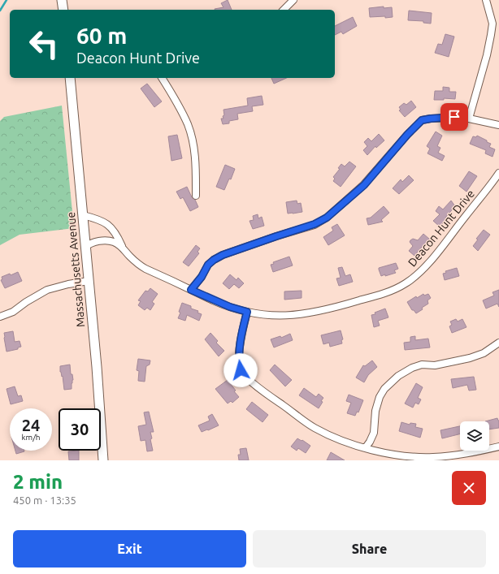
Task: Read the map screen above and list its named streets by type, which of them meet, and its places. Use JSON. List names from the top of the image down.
{
  "streets": {
    "main road": ["Massachusetts Avenue"],
    "street": ["Deacon Hunt Drive"]
  },
  "crossings": [
    ["Deacon Hunt Drive", "Massachusetts Avenue"]
  ],
  "page": {
    "turn": ["60 m", "Deacon Hunt Drive"],
    "speed": "24 km/h",
    "limit": "30",
    "heading": ["2 min", "450 m · 13:35"],
    "buttons": ["Exit", "Share"]
  }
}
